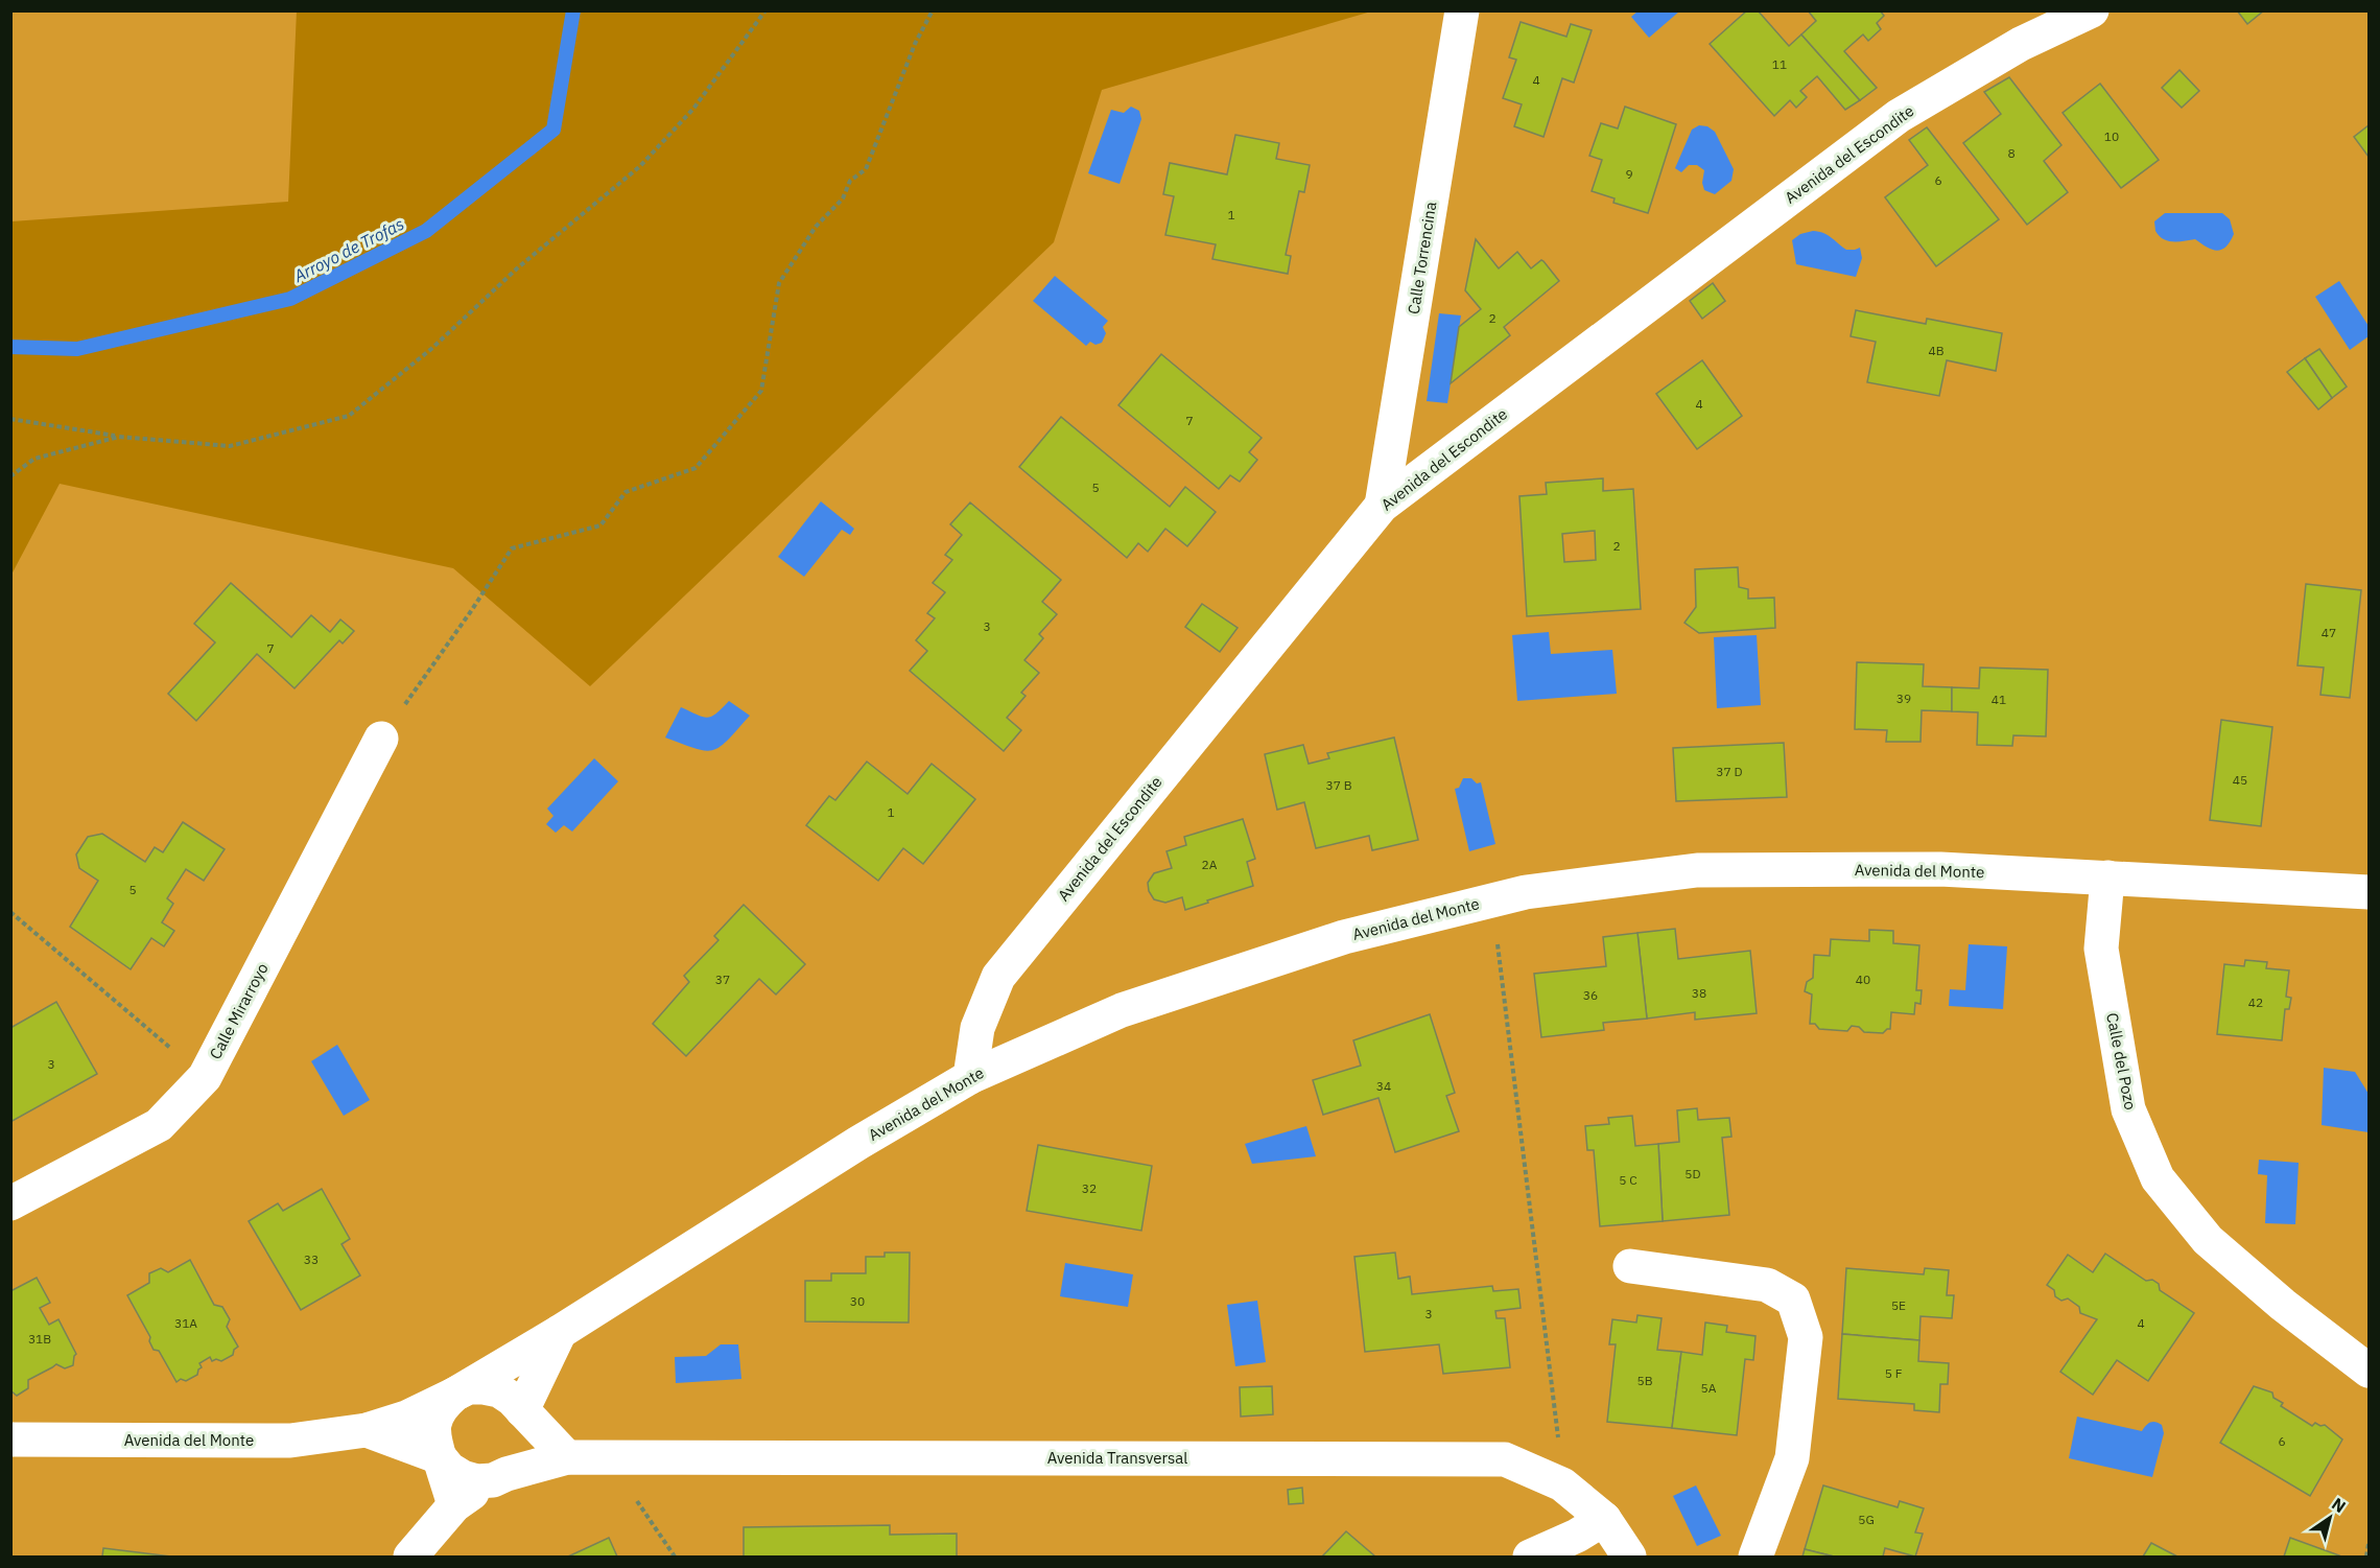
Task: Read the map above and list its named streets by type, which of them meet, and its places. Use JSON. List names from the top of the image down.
{
  "streets": {
    "street": [
      "Avenida del Escondite",
      "Calle Torrencina",
      "Avenida del Monte",
      "Calle Mirarroyo",
      "Calle del Pozo",
      "Avenida Transversal"
    ]
  },
  "crossings": [
    ["Avenida del Escondite", "Calle Torrencina"],
    ["Avenida del Escondite", "Avenida del Monte"],
    ["Avenida del Monte", "Calle del Pozo"],
    ["Avenida del Monte", "Avenida Transversal"]
  ],
  "water": ["Arroyo de Trofas"],
  "house_numbers": [
    "11",
    "4",
    "10",
    "8",
    "9",
    "6",
    "1",
    "2",
    "4B",
    "4",
    "7",
    "5",
    "2",
    "3",
    "47",
    "7",
    "39",
    "41",
    "37 D",
    "45",
    "37 B",
    "1",
    "2A",
    "5",
    "37",
    "40",
    "38",
    "36",
    "42",
    "3",
    "34",
    "5D",
    "5 C",
    "32",
    "33",
    "30",
    "5E",
    "3",
    "31A",
    "4",
    "31B",
    "5 F",
    "5B",
    "5A",
    "6",
    "5G"
  ],
  "north": "top right"
}
